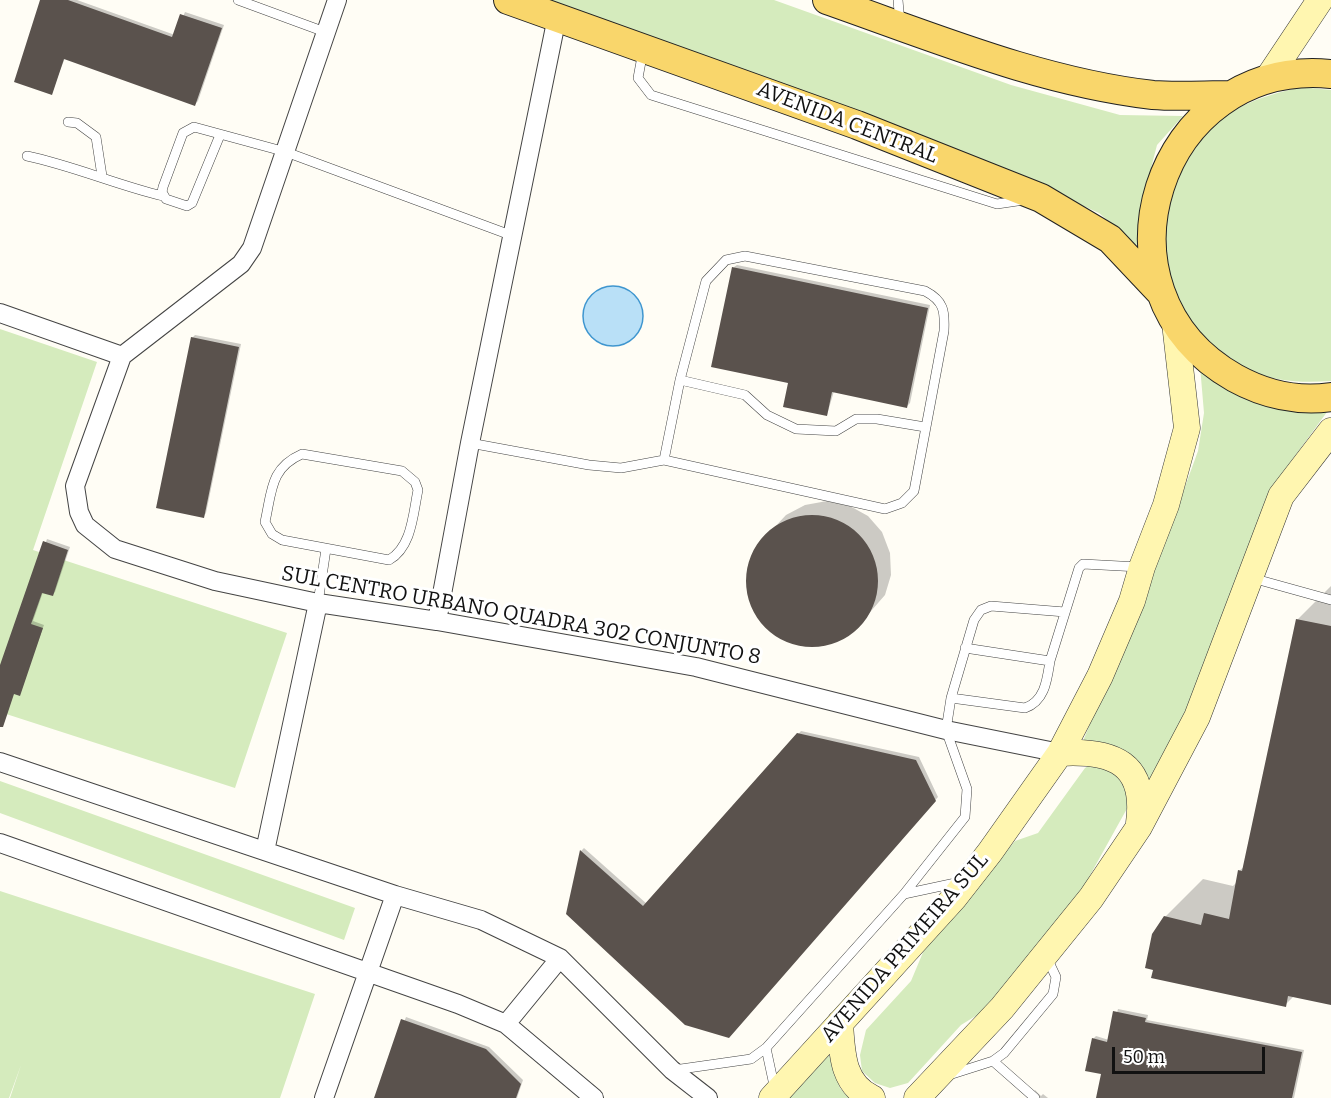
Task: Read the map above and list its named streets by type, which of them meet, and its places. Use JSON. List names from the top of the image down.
{
  "streets": {
    "main road": ["AVENIDA CENTRAL", "AVENIDA PRIMEIRA SUL"],
    "street": ["SUL CENTRO URBANO QUADRA 302 CONJUNTO 8"]
  },
  "crossings": [
    ["SUL CENTRO URBANO QUADRA 302 CONJUNTO 8", "AVENIDA PRIMEIRA SUL"]
  ],
  "scale_bar": "50 m"
}
